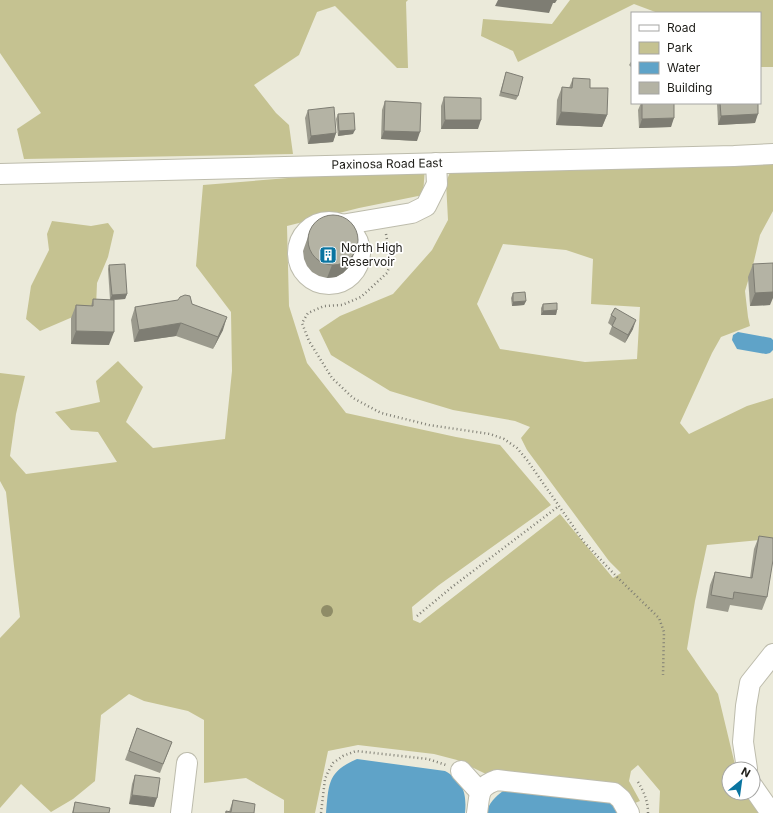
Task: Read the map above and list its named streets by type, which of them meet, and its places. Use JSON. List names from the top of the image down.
{
  "streets": {
    "street": ["Paxinosa Road East"]
  },
  "places": {
    "building": ["North High Reservoir"]
  },
  "legend": [
    "Road",
    "Park",
    "Water",
    "Building"
  ],
  "north": "top right"
}
